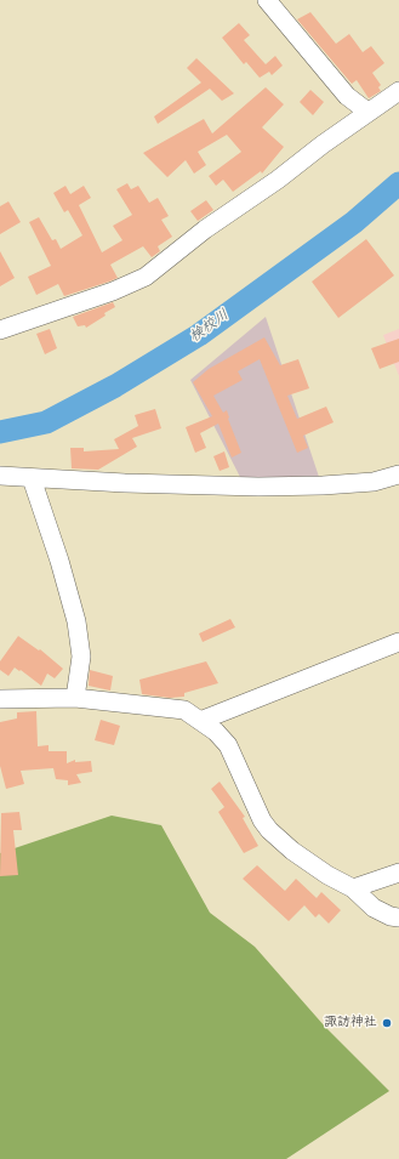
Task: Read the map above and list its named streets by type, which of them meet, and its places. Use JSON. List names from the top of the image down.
{
  "water": ["検校川"],
  "places": ["諏訪神社"]
}
